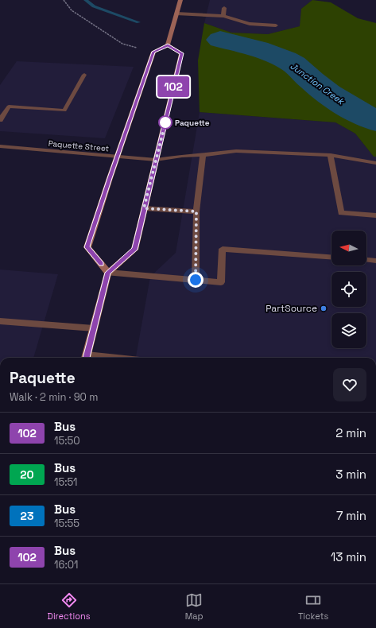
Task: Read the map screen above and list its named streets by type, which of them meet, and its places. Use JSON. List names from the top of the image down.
{
  "streets": {
    "street": ["Paquette Street"]
  },
  "water": ["Junction Creek"],
  "places": ["Paquette", "PartSource"],
  "lines": ["bus line 102"],
  "north": "left",
  "page": {
    "on_map": "102",
    "heading": ["Paquette", "Walk · 2 min · 90 m"],
    "list": [
      {
        "mark": "102",
        "name": "Bus",
        "note": "15:50",
        "value": "2 min"
      },
      {
        "mark": "20",
        "name": "Bus",
        "note": "15:51",
        "value": "3 min"
      },
      {
        "mark": "23",
        "name": "Bus",
        "note": "15:55",
        "value": "7 min"
      },
      {
        "mark": "102",
        "name": "Bus",
        "note": "16:01",
        "value": "13 min"
      }
    ],
    "tabs": ["Directions", "Map", "Tickets"]
  }
}
